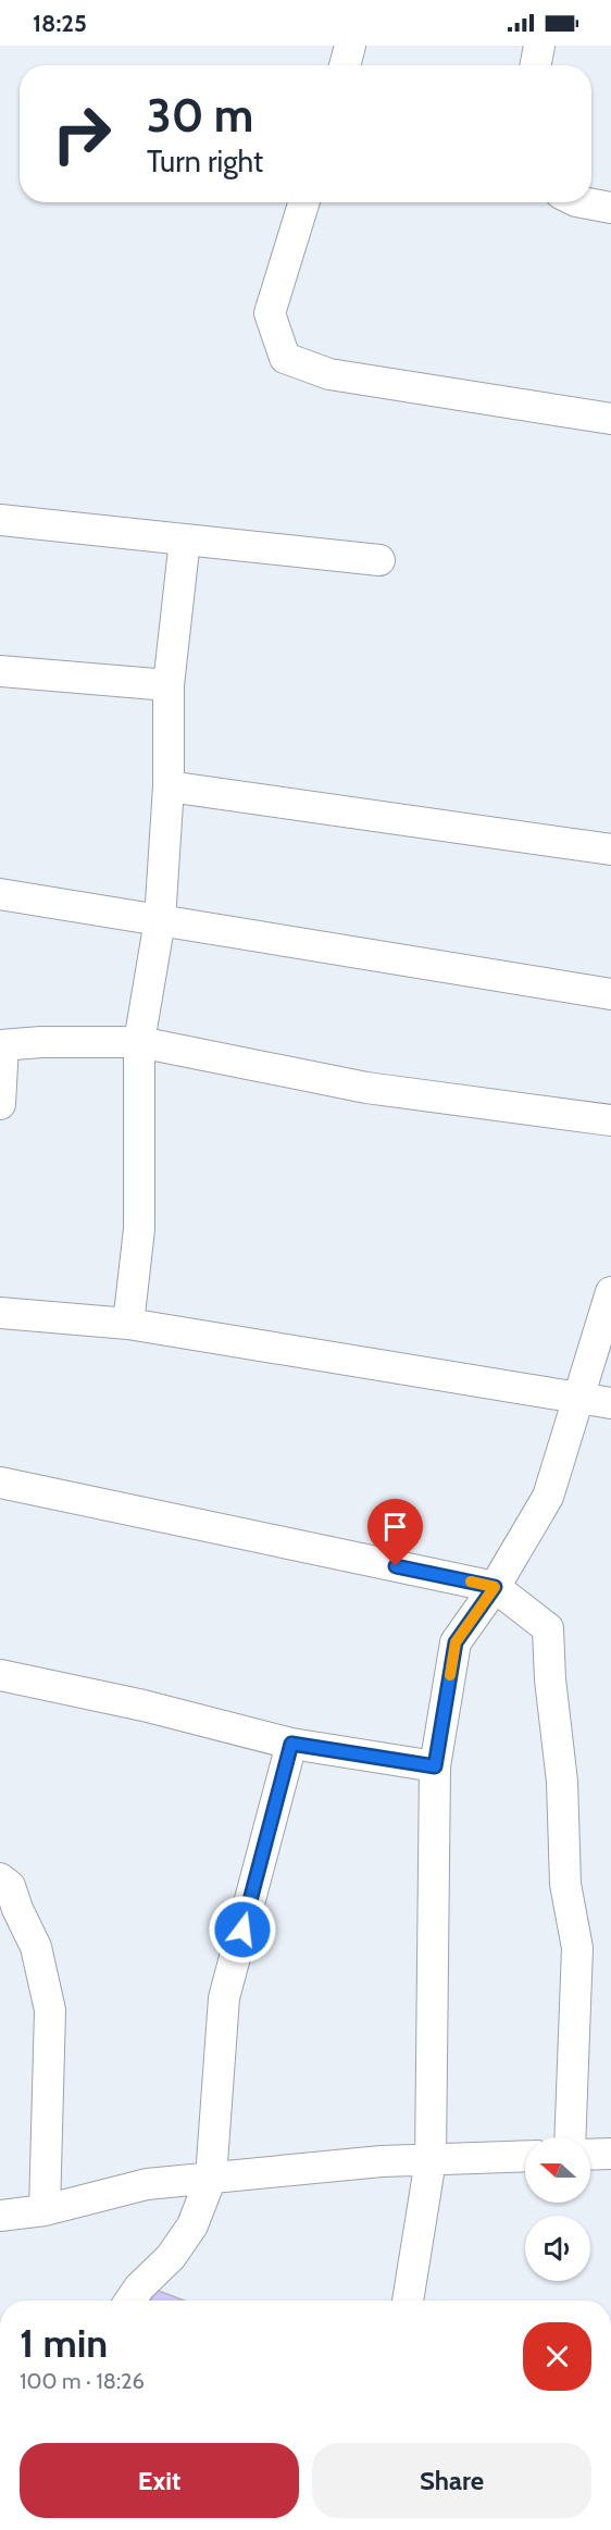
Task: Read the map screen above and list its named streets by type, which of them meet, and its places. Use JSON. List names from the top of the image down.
{
  "north": "left",
  "page": {
    "status": "18:25",
    "turn": ["30 m", "Turn right"],
    "heading": ["1 min", "100 m · 18:26"],
    "buttons": ["Exit", "Share"]
  }
}
